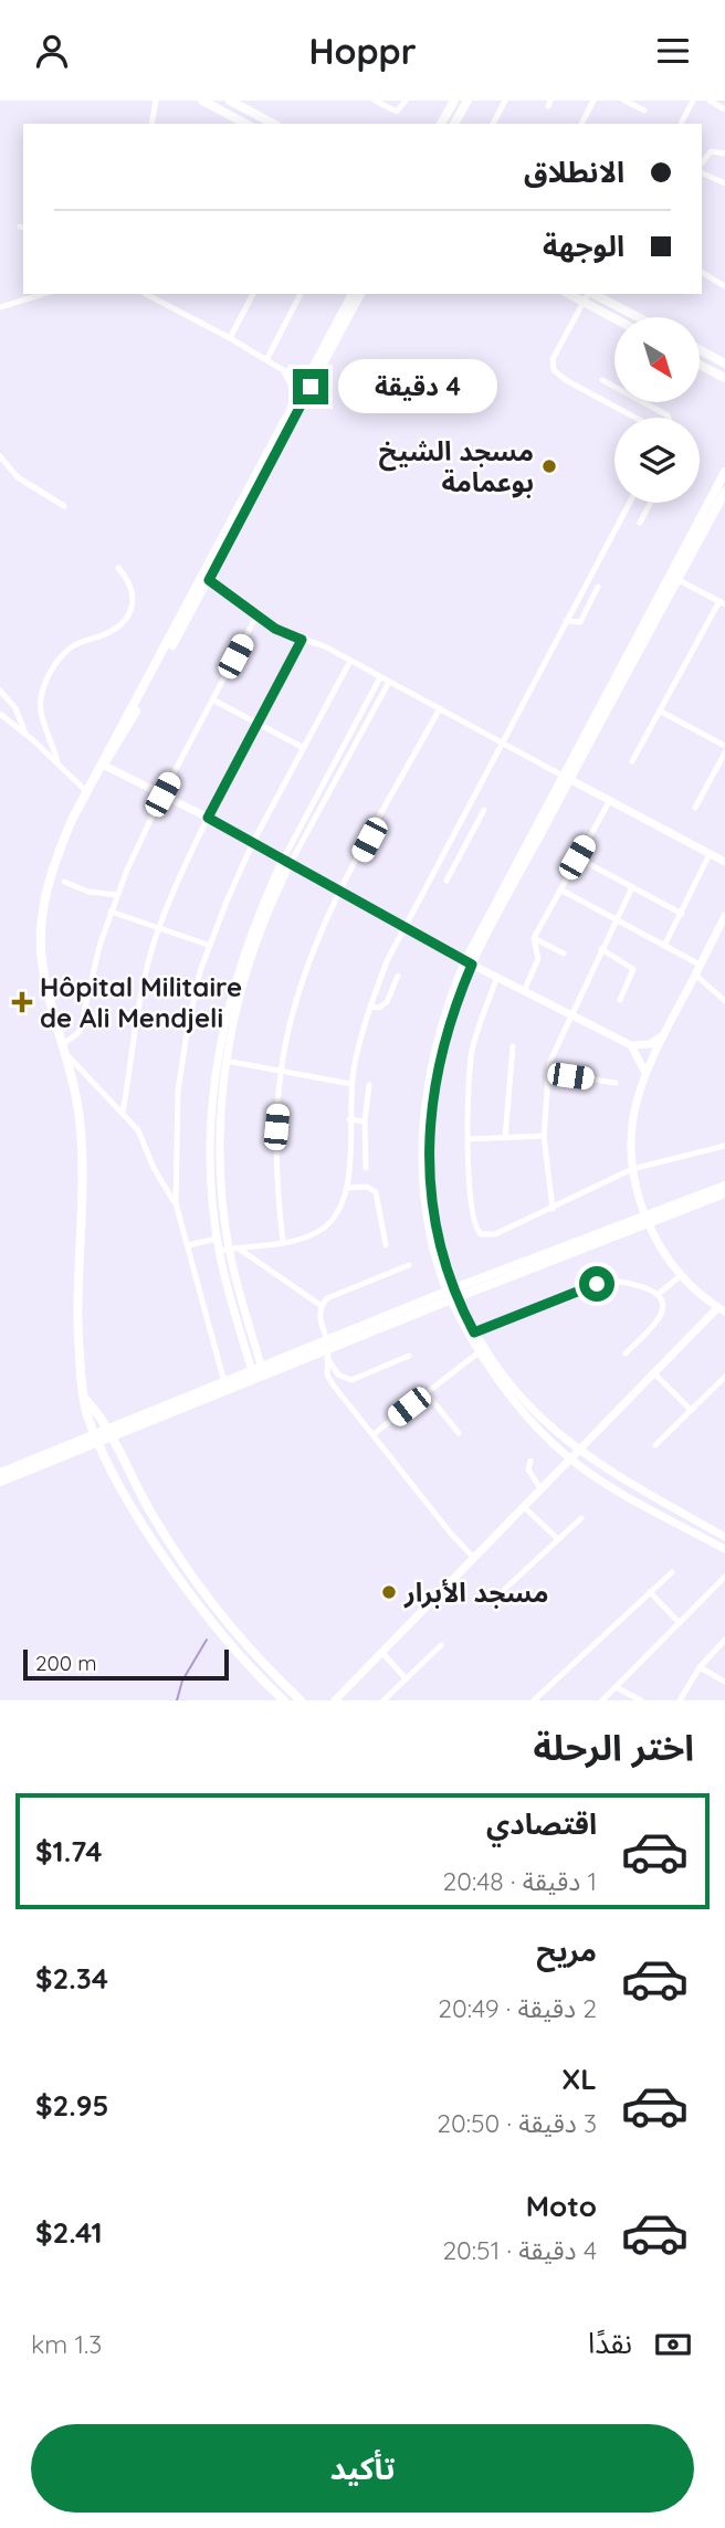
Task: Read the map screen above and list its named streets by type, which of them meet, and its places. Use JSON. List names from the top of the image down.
{
  "places": {
    "other": ["مسجد الشيخ بوعمامة", "مسجد الأبرار"],
    "health": ["Hôpital Militaire de Ali Mendjeli"]
  },
  "scale_bar": "200 m",
  "north": "bottom right",
  "page": {
    "header": "Hoppr",
    "banner": ["الانطلاق", "الوجهة"],
    "bubble": "4 دقيقة",
    "scale": "200 m",
    "heading": "اختر الرحلة",
    "list": [
      {
        "name": "اقتصادي",
        "note": "1 دقيقة · 20:48",
        "value": "$1.74"
      },
      {
        "name": "مريح",
        "note": "2 دقيقة · 20:49",
        "value": "$2.34"
      },
      {
        "name": "XL",
        "note": "3 دقيقة · 20:50",
        "value": "$2.95"
      },
      {
        "name": "Moto",
        "note": "4 دقيقة · 20:51",
        "value": "$2.41"
      }
    ],
    "pay": ["نقدًا", "1.3 km"],
    "buttons": "تأكيد"
  }
}
